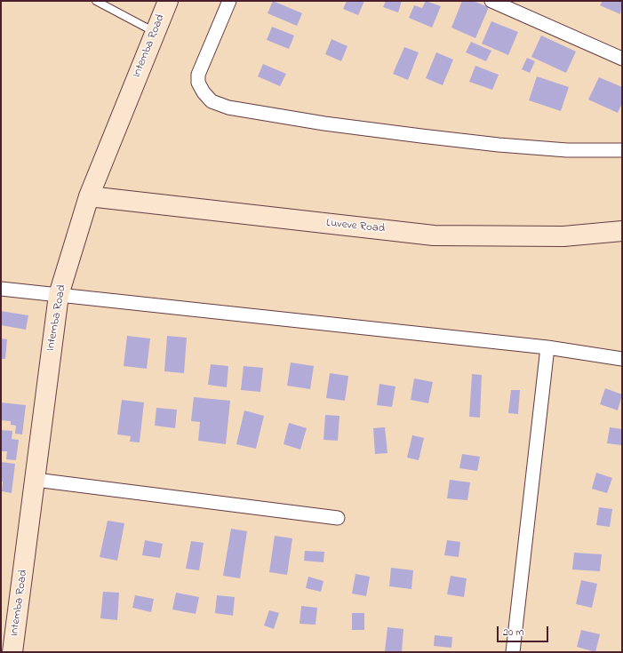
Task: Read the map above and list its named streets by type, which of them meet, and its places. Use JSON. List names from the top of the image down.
{
  "streets": {
    "street": ["Intemba Road", "Luveve Road"]
  },
  "crossings": [
    ["Intemba Road", "Luveve Road"]
  ],
  "scale_bar": "20 m"
}
